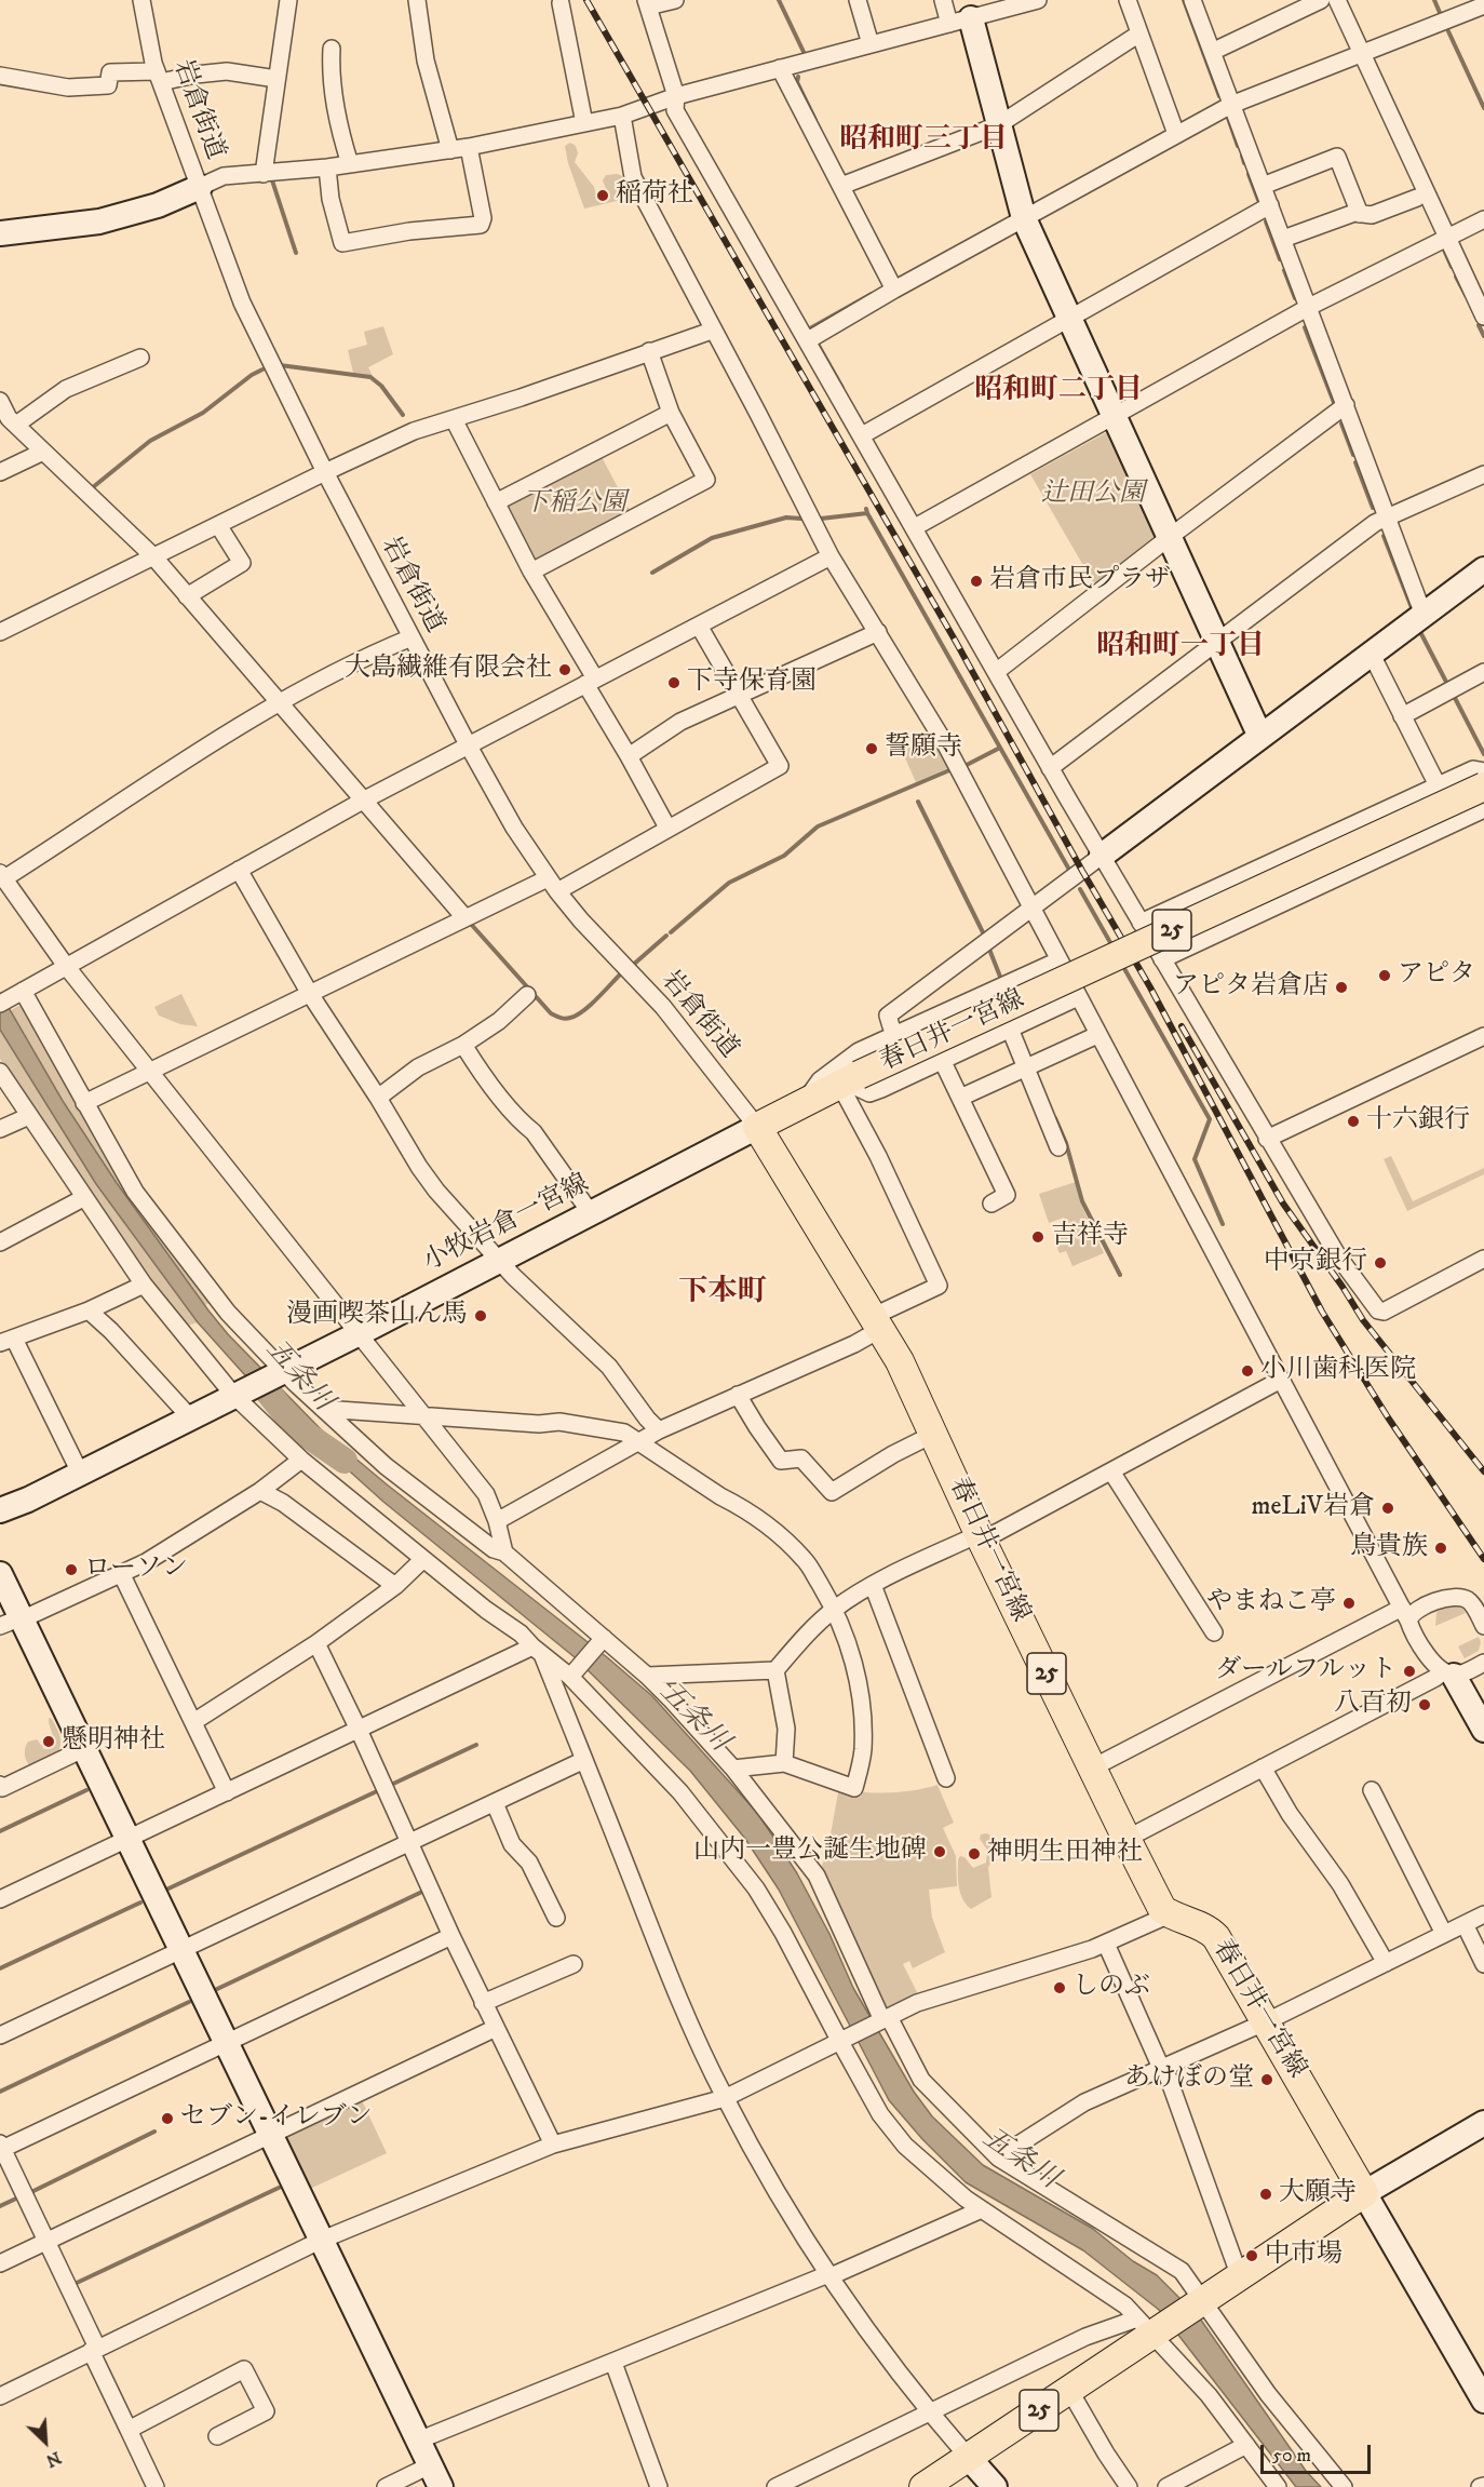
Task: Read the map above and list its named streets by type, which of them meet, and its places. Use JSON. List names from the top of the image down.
{
  "streets": {
    "main road": ["25", "春日井一宮線"],
    "street": ["岩倉街道", "小牧岩倉一宮線"]
  },
  "crossings": [
    ["岩倉街道", "春日井一宮線"],
    ["岩倉街道", "小牧岩倉一宮線"],
    ["25", "春日井一宮線"],
    ["春日井一宮線", "小牧岩倉一宮線"]
  ],
  "districts": [
    "昭和町三丁目",
    "昭和町二丁目",
    "昭和町一丁目",
    "下本町"
  ],
  "water": ["五条川"],
  "parks": ["辻田公園", "下稲公園"],
  "places": [
    "稲荷社",
    "岩倉市民プラザ",
    "大島繊維有限会社",
    "下寺保育園",
    "誓願寺",
    "アピタ",
    "アピタ岩倉店",
    "十六銀行",
    "吉祥寺",
    "中京銀行",
    "漫画喫茶山ん馬",
    "小川歯科医院",
    "meLiV岩倉",
    "鳥貴族",
    "ローソン",
    "やまねこ亭",
    "ダールフルット",
    "八百初",
    "懸明神社",
    "山内一豊公誕生地碑",
    "神明生田神社",
    "しのぶ",
    "あけぼの堂",
    "セブン-イレブン",
    "大願寺",
    "中市場"
  ],
  "scale_bar": "50 m",
  "north": "bottom right"
}
